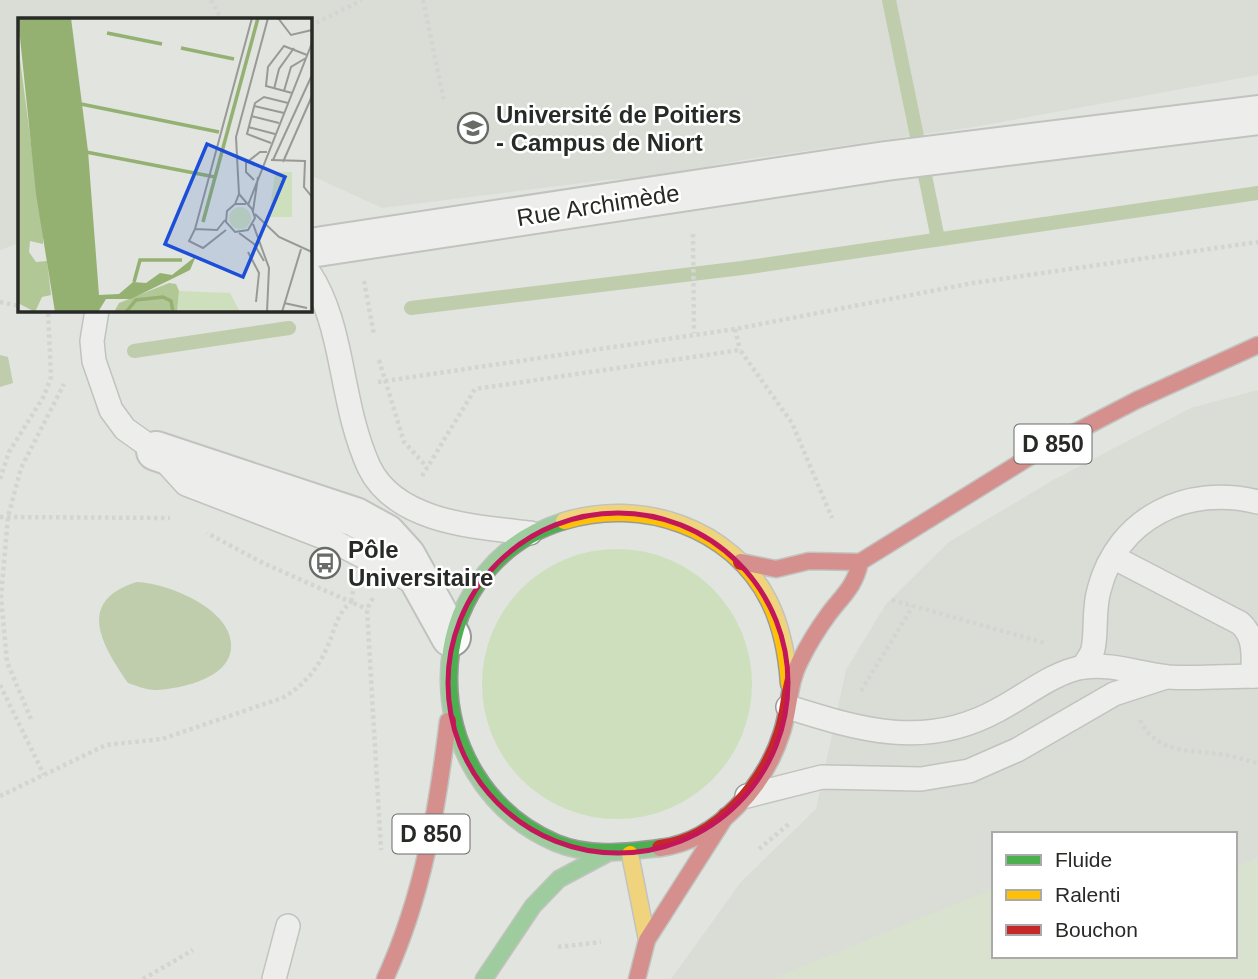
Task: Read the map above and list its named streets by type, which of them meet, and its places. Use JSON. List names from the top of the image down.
{
  "streets": {
    "main road": ["D 850"],
    "street": ["Rue Archimède"]
  },
  "places": {
    "school or university": ["Université de Poitiers - Campus de Niort"],
    "bus stop": ["Pôle Universitaire"]
  },
  "legend": ["Fluide", "Ralenti", "Bouchon"]
}
